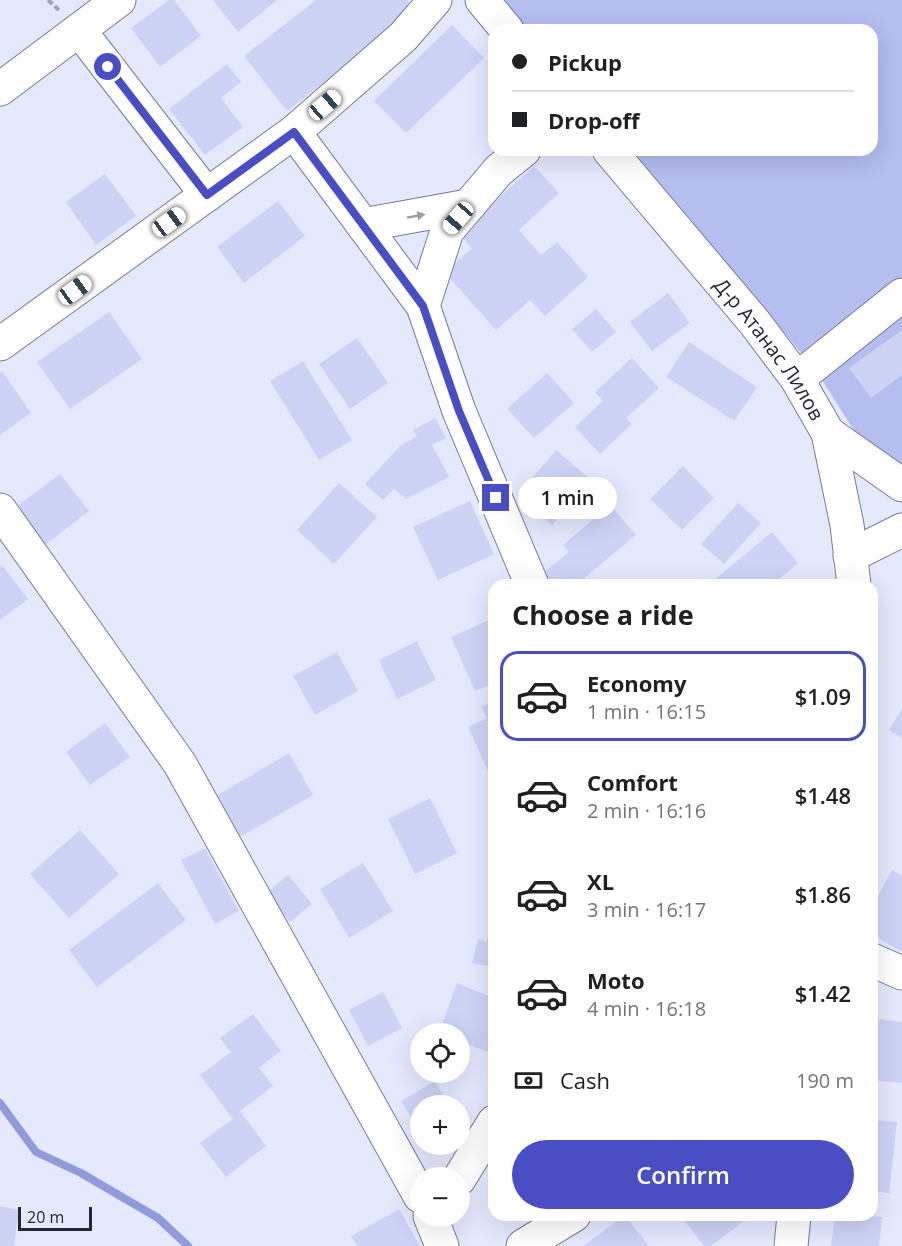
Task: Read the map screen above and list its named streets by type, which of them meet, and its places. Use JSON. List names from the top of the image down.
{
  "streets": {
    "street": ["Д-р Атанас Лилов"]
  },
  "scale_bar": "20 m",
  "page": {
    "banner": ["Pickup", "Drop-off"],
    "bubble": "1 min",
    "heading": "Choose a ride",
    "list": [
      {
        "name": "Economy",
        "note": "1 min · 16:15",
        "value": "$1.09"
      },
      {
        "name": "Comfort",
        "note": "2 min · 16:16",
        "value": "$1.48"
      },
      {
        "name": "XL",
        "note": "3 min · 16:17",
        "value": "$1.86"
      },
      {
        "name": "Moto",
        "note": "4 min · 16:18",
        "value": "$1.42"
      }
    ],
    "map_buttons": ["+", "−"],
    "pay": ["Cash", "190 m"],
    "buttons": "Confirm",
    "scale": "20 m"
  }
}
